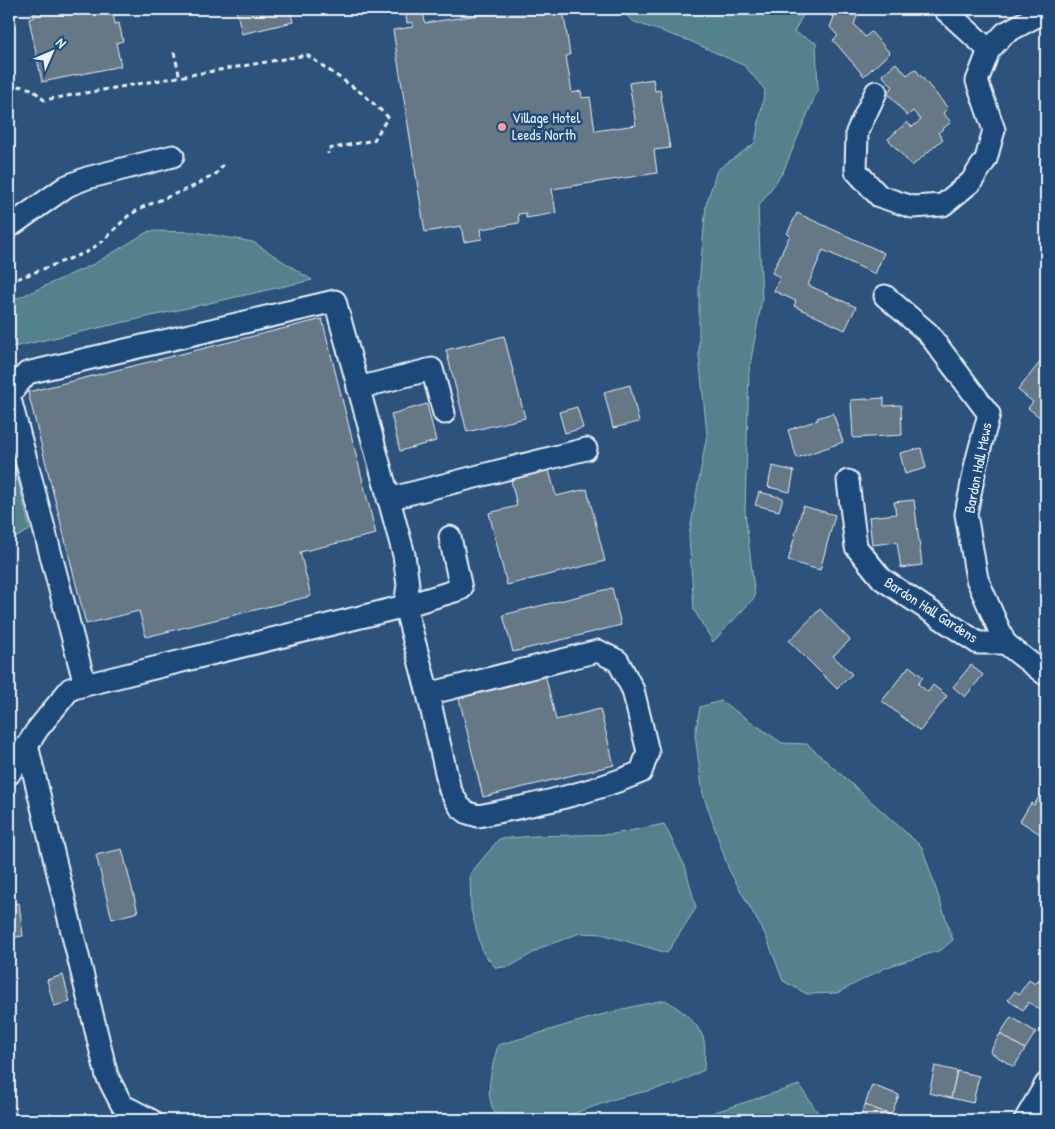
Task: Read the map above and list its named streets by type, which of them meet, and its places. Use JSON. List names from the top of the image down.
{
  "streets": {
    "street": ["Bardon Hall Mews", "Bardon Hall Gardens"]
  },
  "crossings": [
    ["Bardon Hall Mews", "Bardon Hall Gardens"]
  ],
  "places": ["Village Hotel Leeds North"],
  "north": "top right"
}
